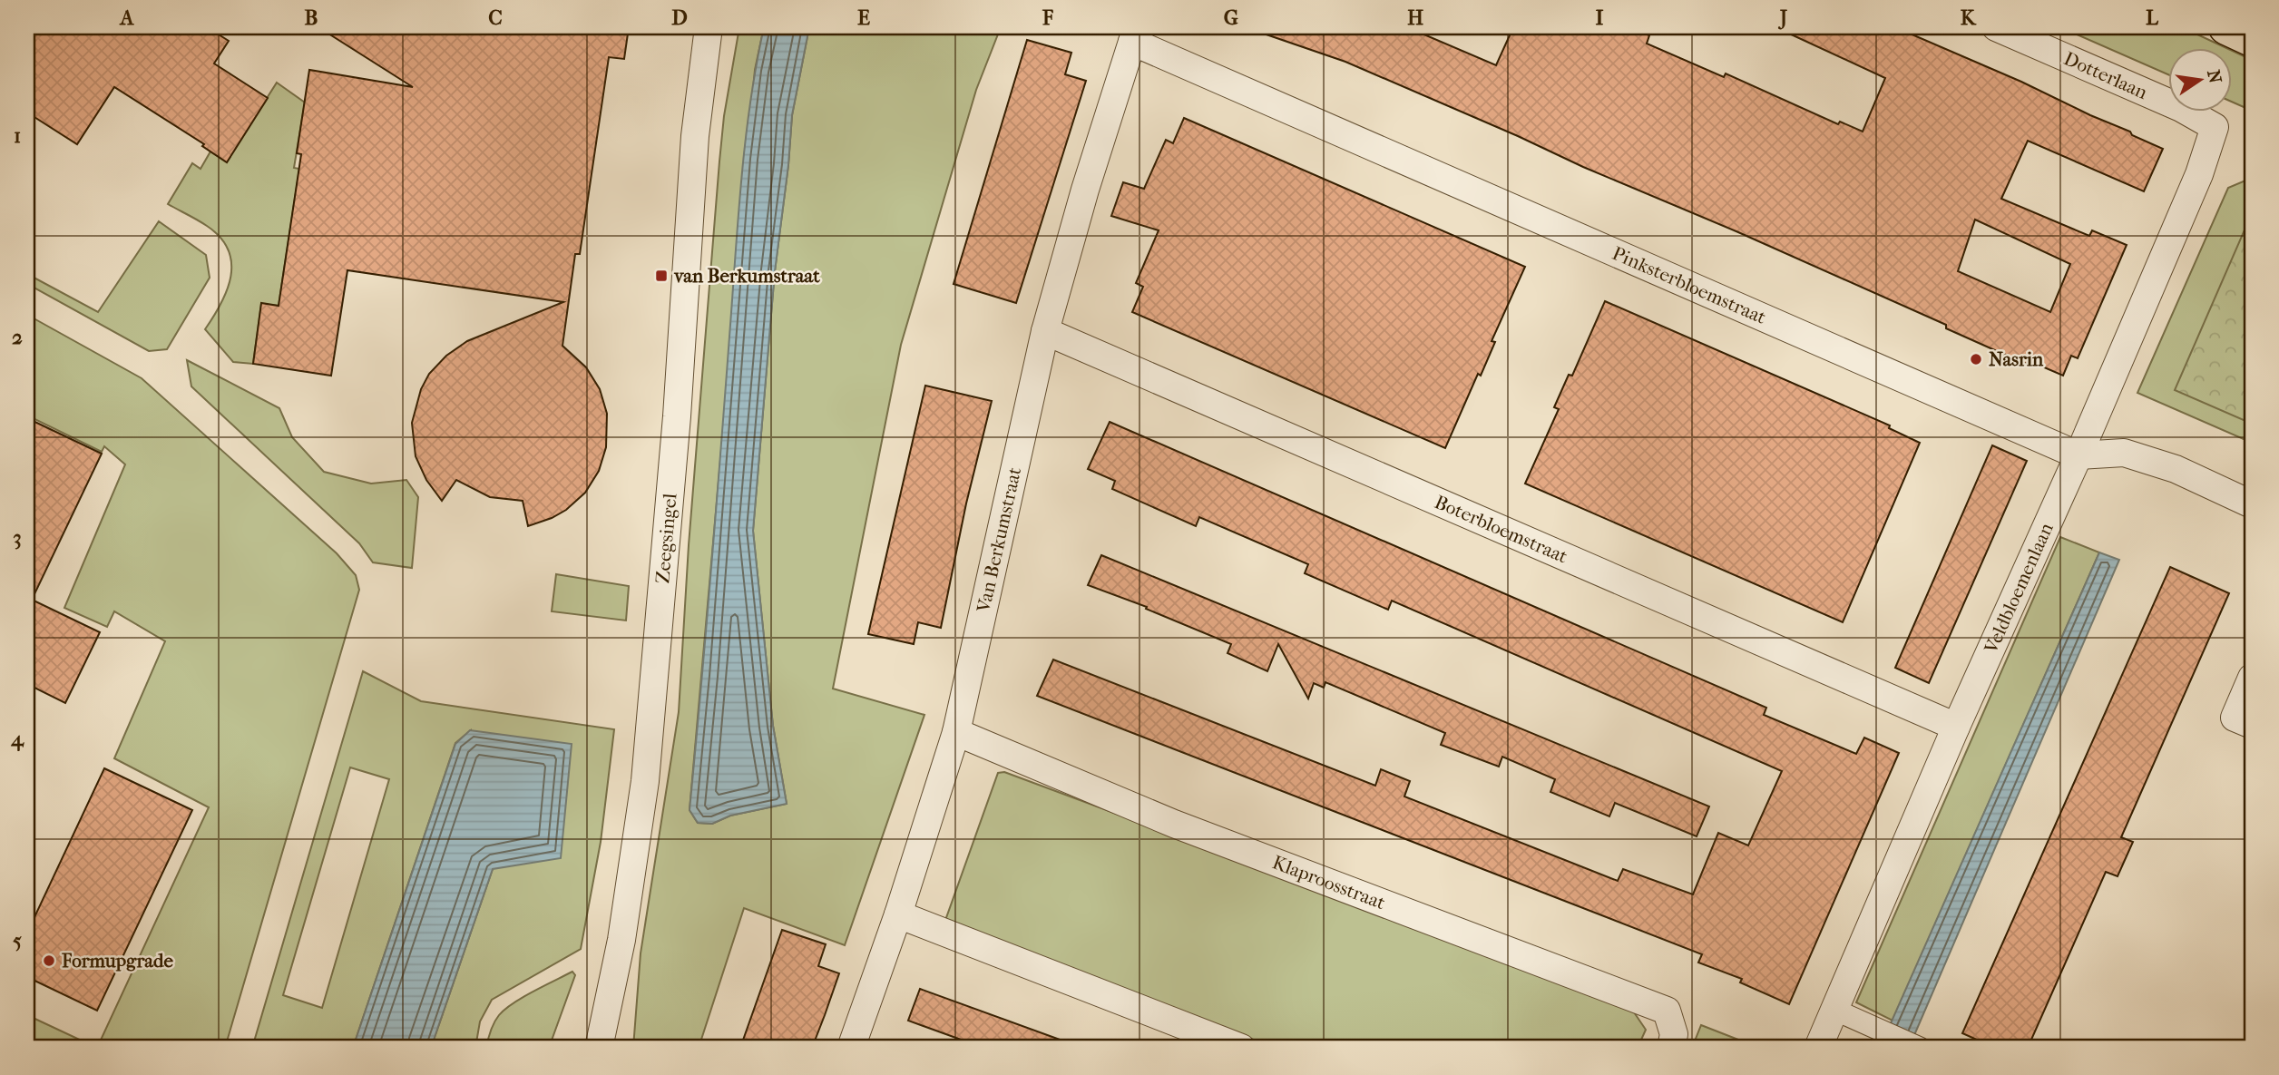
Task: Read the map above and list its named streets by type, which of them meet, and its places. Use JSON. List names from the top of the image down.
{
  "streets": {
    "street": [
      "Dotterlaan",
      "Pinksterbloemstraat",
      "Boterbloemstraat",
      "Zeegsingel",
      "Van Berkumstraat",
      "Veldbloemenlaan",
      "Klaproosstraat"
    ]
  },
  "crossings": [
    ["Dotterlaan", "Veldbloemenlaan"],
    ["Pinksterbloemstraat", "Van Berkumstraat"],
    ["Pinksterbloemstraat", "Veldbloemenlaan"],
    ["Boterbloemstraat", "Van Berkumstraat"],
    ["Boterbloemstraat", "Veldbloemenlaan"],
    ["Van Berkumstraat", "Klaproosstraat"]
  ],
  "places": {
    "transit": ["van Berkumstraat"],
    "other": ["Nasrin", "Formupgrade"]
  },
  "north": "right",
  "grid": {
    "columns": [
      "A",
      "B",
      "C",
      "D",
      "E",
      "F",
      "G",
      "H",
      "I",
      "J",
      "K",
      "L"
    ],
    "rows": [
      "1",
      "2",
      "3",
      "4",
      "5"
    ]
  }
}
